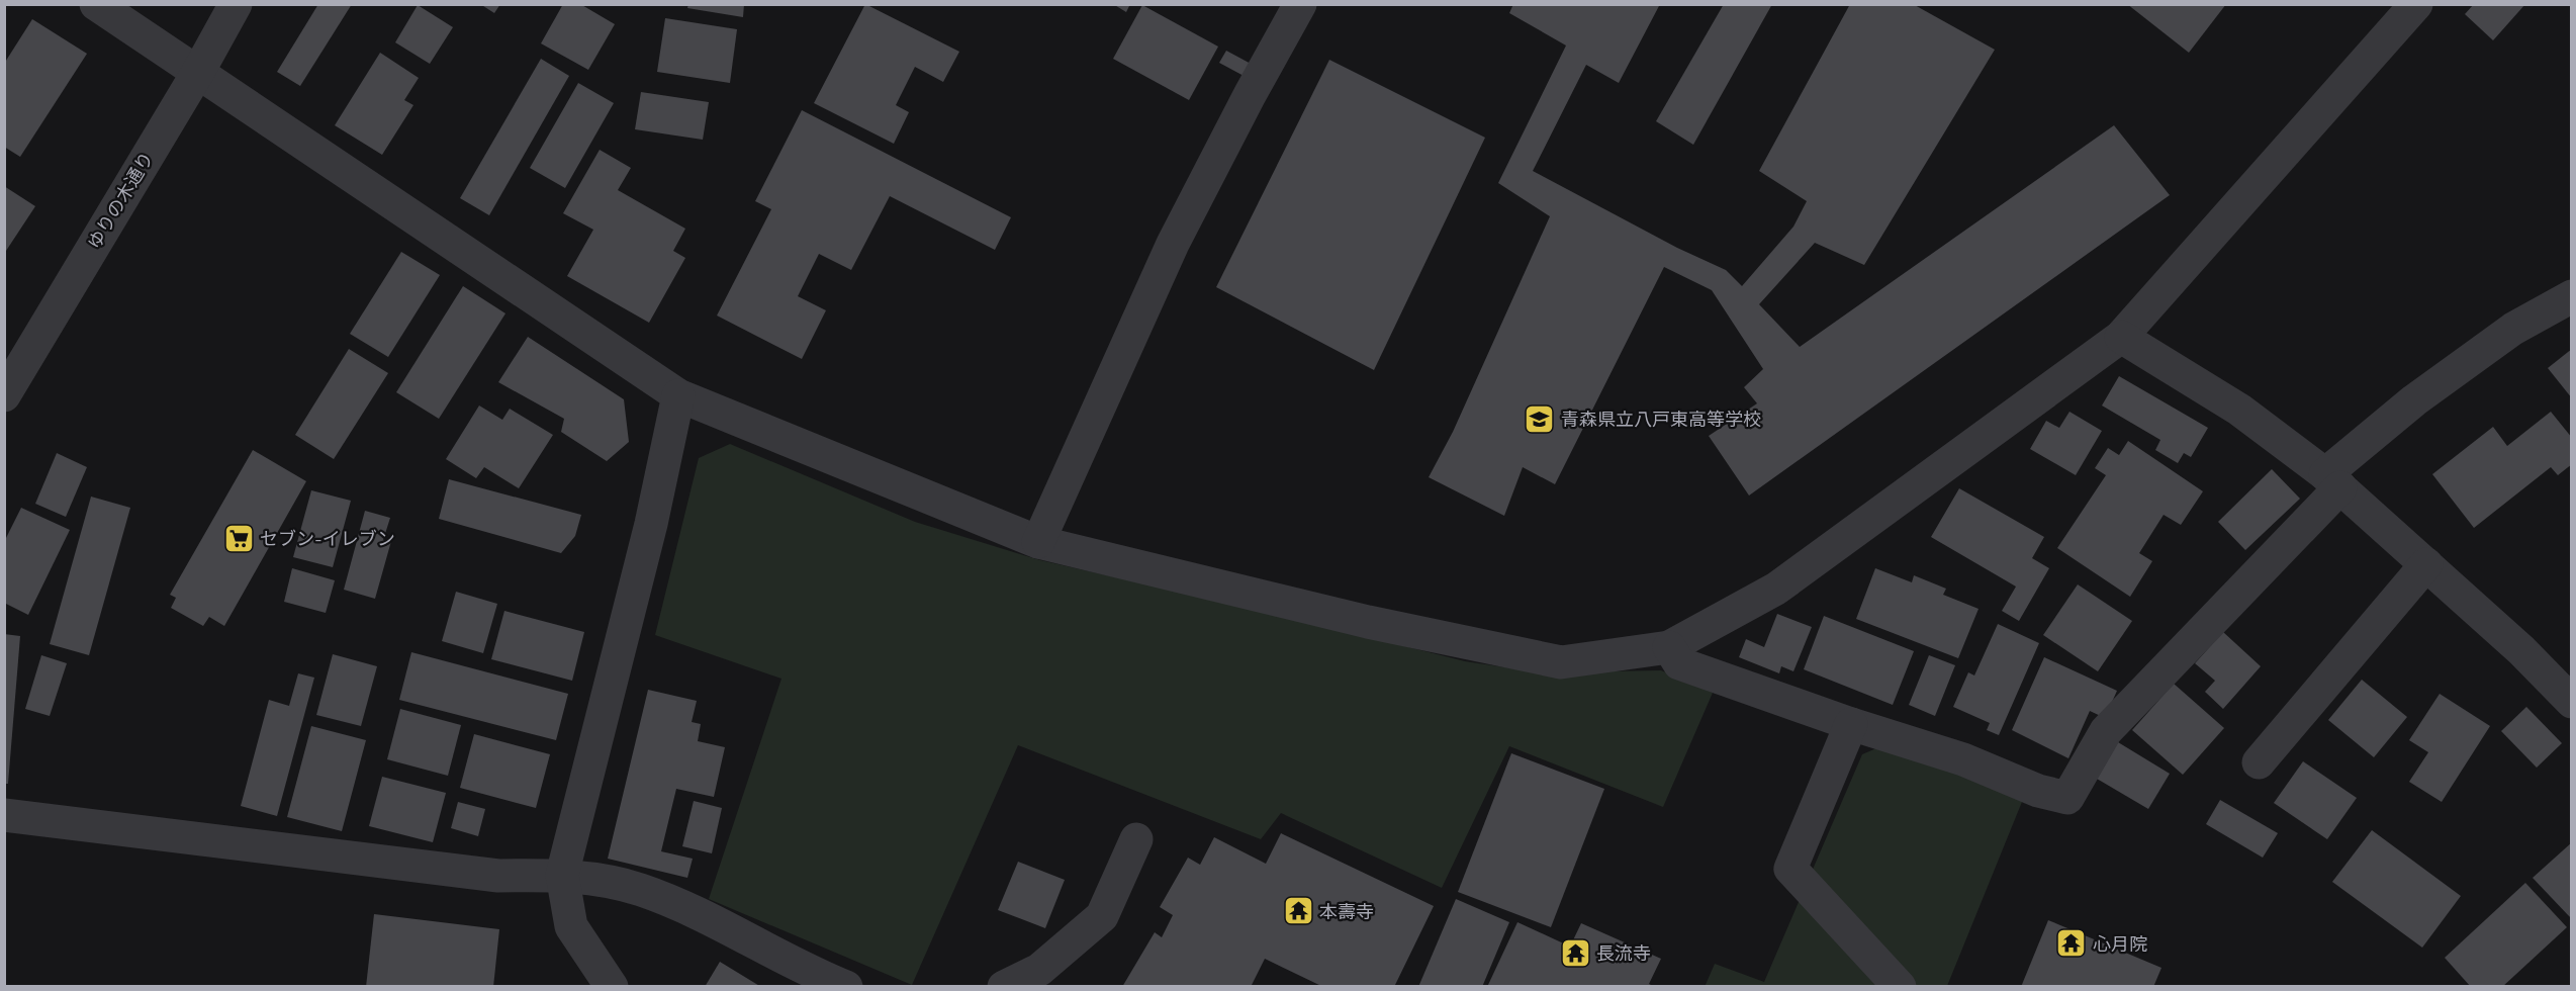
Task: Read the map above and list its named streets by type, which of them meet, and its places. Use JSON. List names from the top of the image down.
{
  "streets": {
    "street": ["ゆりの木通り"]
  },
  "places": {
    "school or university": ["青森県立八戸東高等学校"],
    "supermarket": ["セブン-イレブン"],
    "temple": ["本壽寺", "心月院", "長流寺"]
  }
}
